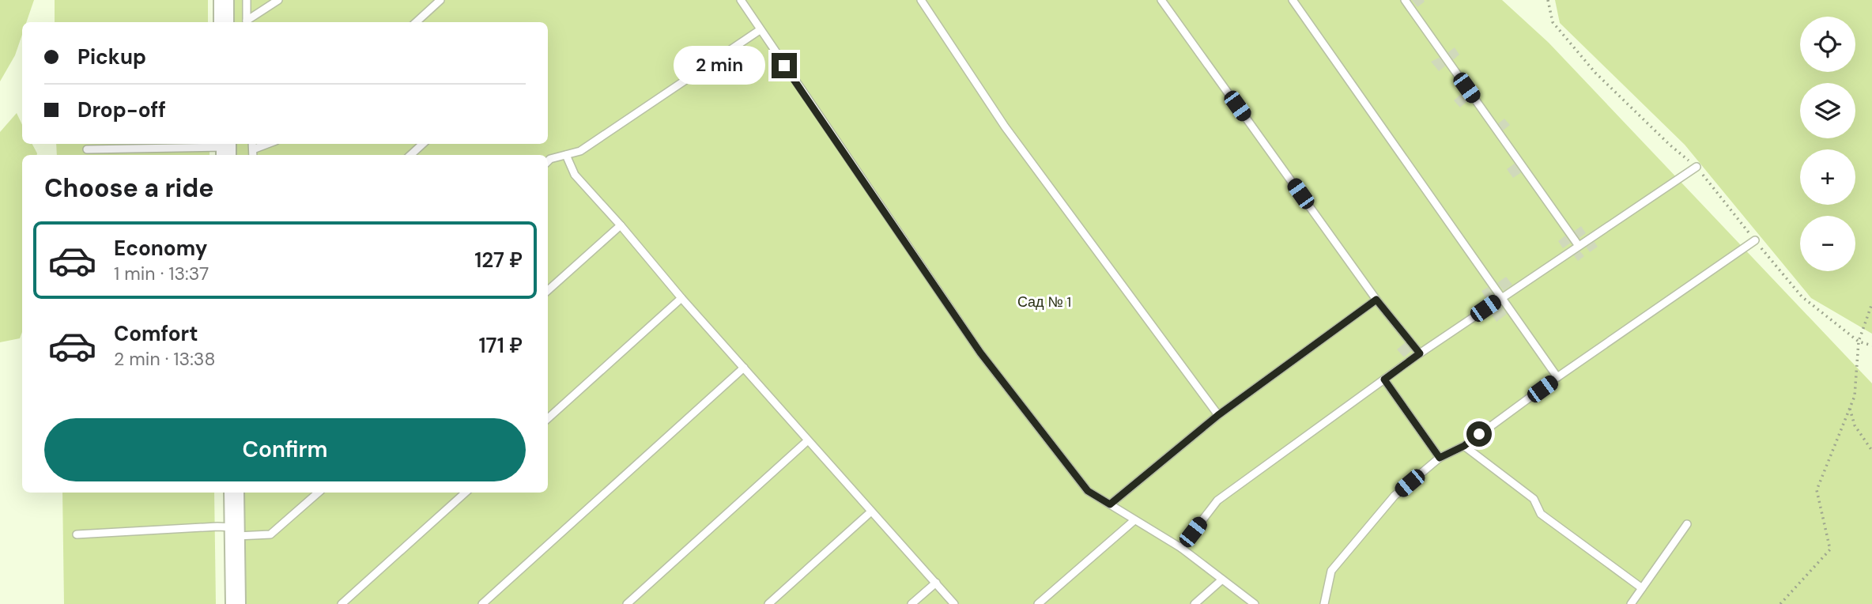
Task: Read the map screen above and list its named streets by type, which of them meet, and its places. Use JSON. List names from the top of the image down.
{
  "parks": ["Сад № 1"],
  "page": {
    "map_buttons": ["+", "−"],
    "banner": ["Pickup", "Drop-off"],
    "bubble": "2 min",
    "heading": "Choose a ride",
    "list": [
      {
        "name": "Economy",
        "note": "1 min · 13:37",
        "value": "127 ₽"
      },
      {
        "name": "Comfort",
        "note": "2 min · 13:38",
        "value": "171 ₽"
      }
    ],
    "buttons": "Confirm"
  }
}
